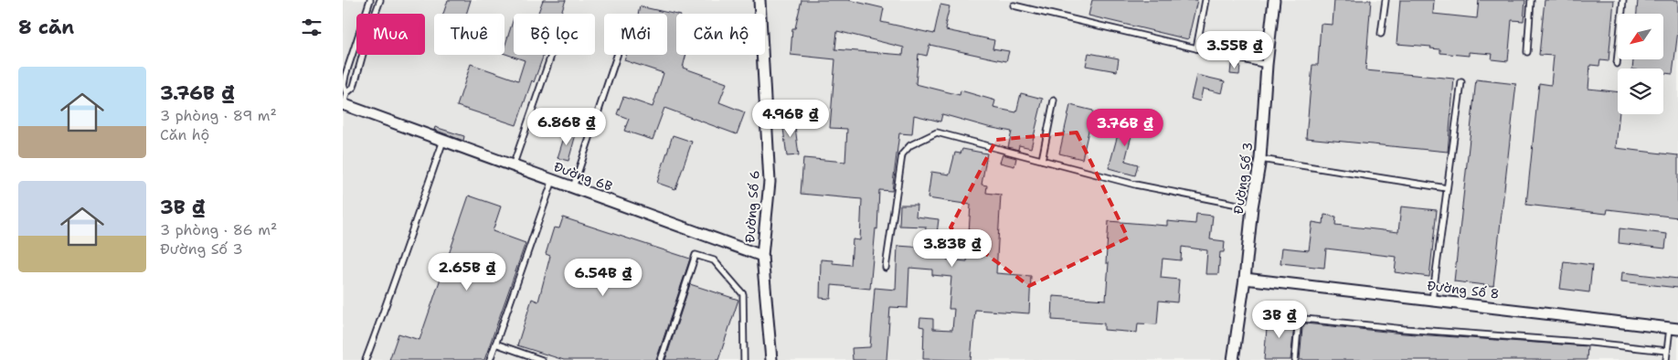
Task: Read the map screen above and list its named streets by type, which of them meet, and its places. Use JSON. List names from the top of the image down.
{
  "streets": {
    "street": [
      "Đường 6B",
      "Đường Số 3",
      "Đường Số 6",
      "Đường Số 8"
    ]
  },
  "crossings": [
    ["Đường 6B", "Đường Số 6"],
    ["Đường Số 3", "Đường Số 8"]
  ],
  "north": "bottom left",
  "page": {
    "heading": "8 căn",
    "chip": [
      "Mua",
      "Thuê",
      "Bộ lọc",
      "Mới",
      "Căn hộ"
    ],
    "price": [
      "3.55B ₫",
      "4.96B ₫",
      "6.86B ₫",
      "3.76B ₫",
      "3.83B ₫",
      "2.65B ₫",
      "6.54B ₫",
      "3B ₫"
    ],
    "list": [
      {
        "name": "3.76B ₫",
        "note": "3 phòng · 89 m² · Căn hộ"
      },
      {
        "name": "3B ₫",
        "note": "3 phòng · 86 m² · Đường Số 3"
      }
    ]
  }
}
